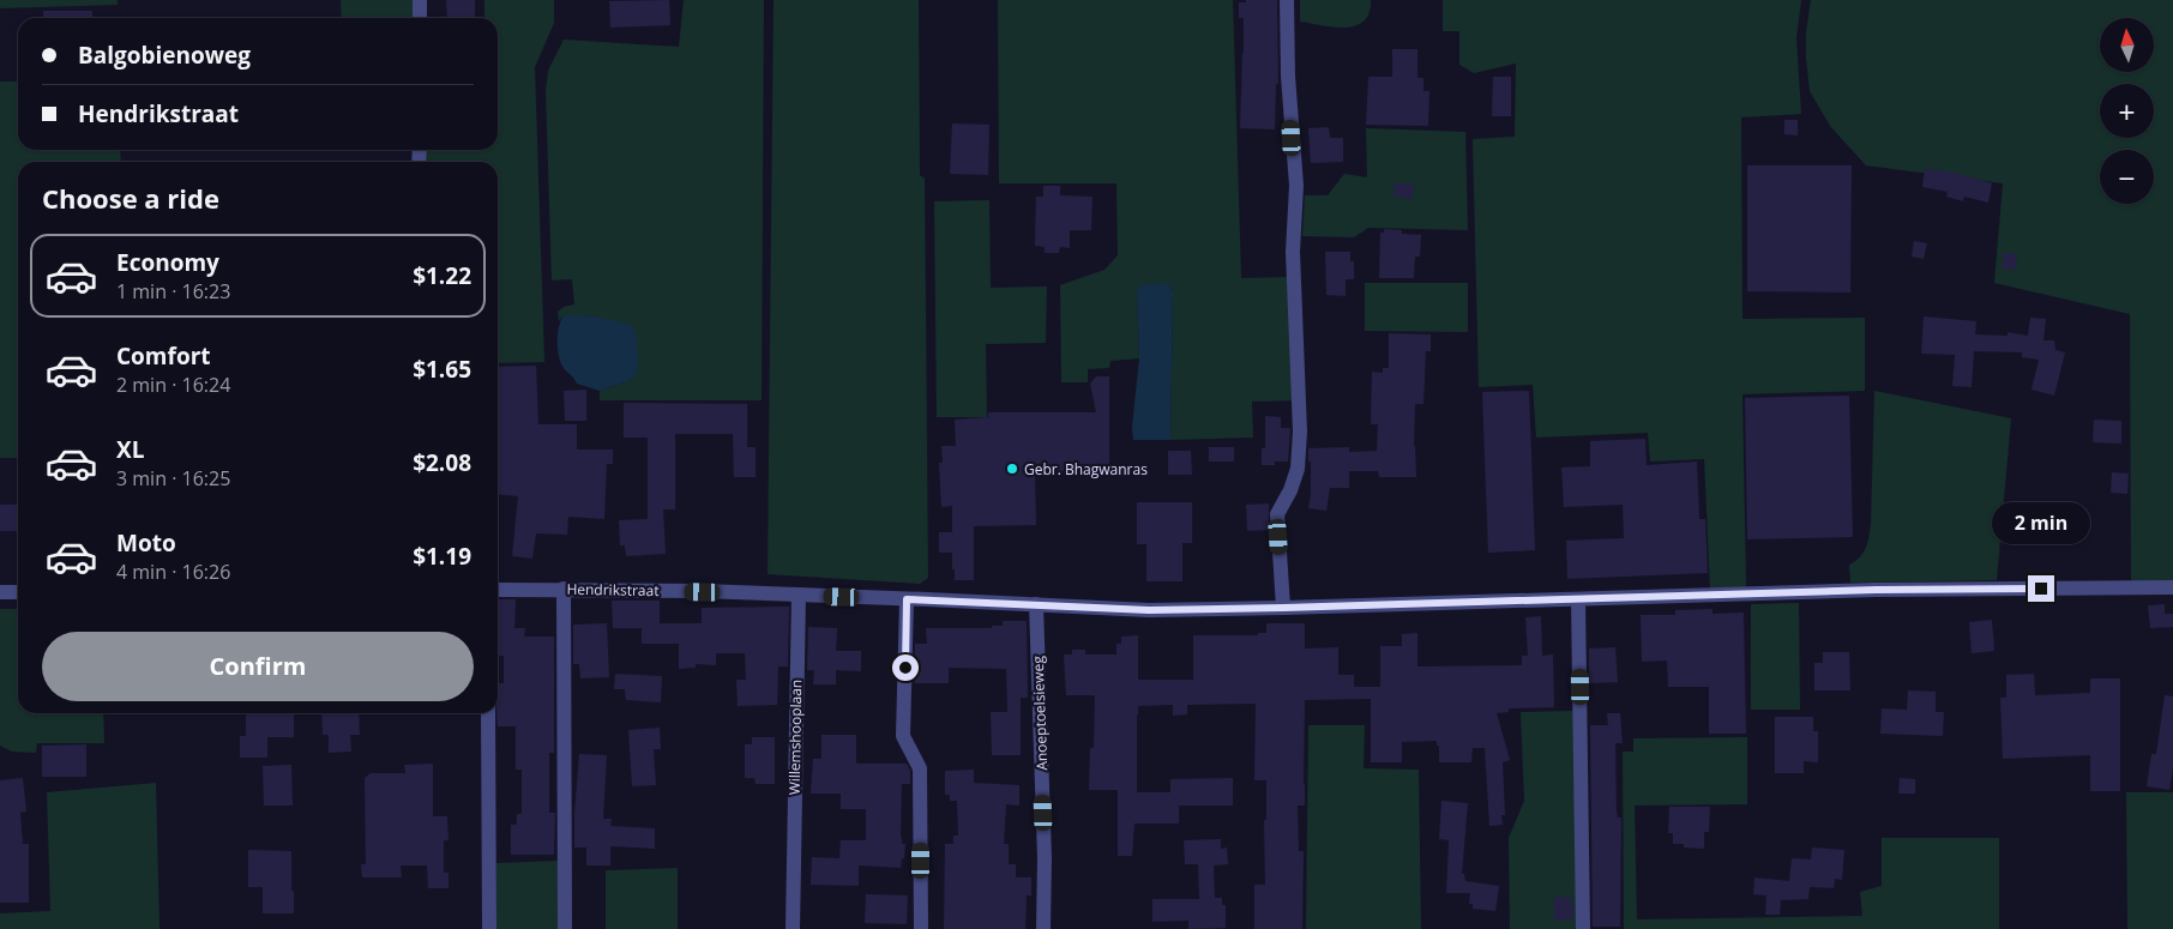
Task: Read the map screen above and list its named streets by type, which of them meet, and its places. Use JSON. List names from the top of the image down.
{
  "streets": {
    "street": ["Hendrikstraat", "Anoeptoelsieweg", "Willemshooplaan"]
  },
  "crossings": [
    ["Hendrikstraat", "Anoeptoelsieweg"],
    ["Hendrikstraat", "Willemshooplaan"]
  ],
  "places": ["Gebr. Bhagwanras"],
  "north": "top",
  "page": {
    "map_buttons": ["+", "−"],
    "banner": ["Balgobienoweg", "Hendrikstraat"],
    "heading": "Choose a ride",
    "list": [
      {
        "name": "Economy",
        "note": "1 min · 16:23",
        "value": "$1.22"
      },
      {
        "name": "Comfort",
        "note": "2 min · 16:24",
        "value": "$1.65"
      },
      {
        "name": "XL",
        "note": "3 min · 16:25",
        "value": "$2.08"
      },
      {
        "name": "Moto",
        "note": "4 min · 16:26",
        "value": "$1.19"
      }
    ],
    "bubble": "2 min",
    "buttons": "Confirm"
  }
}
